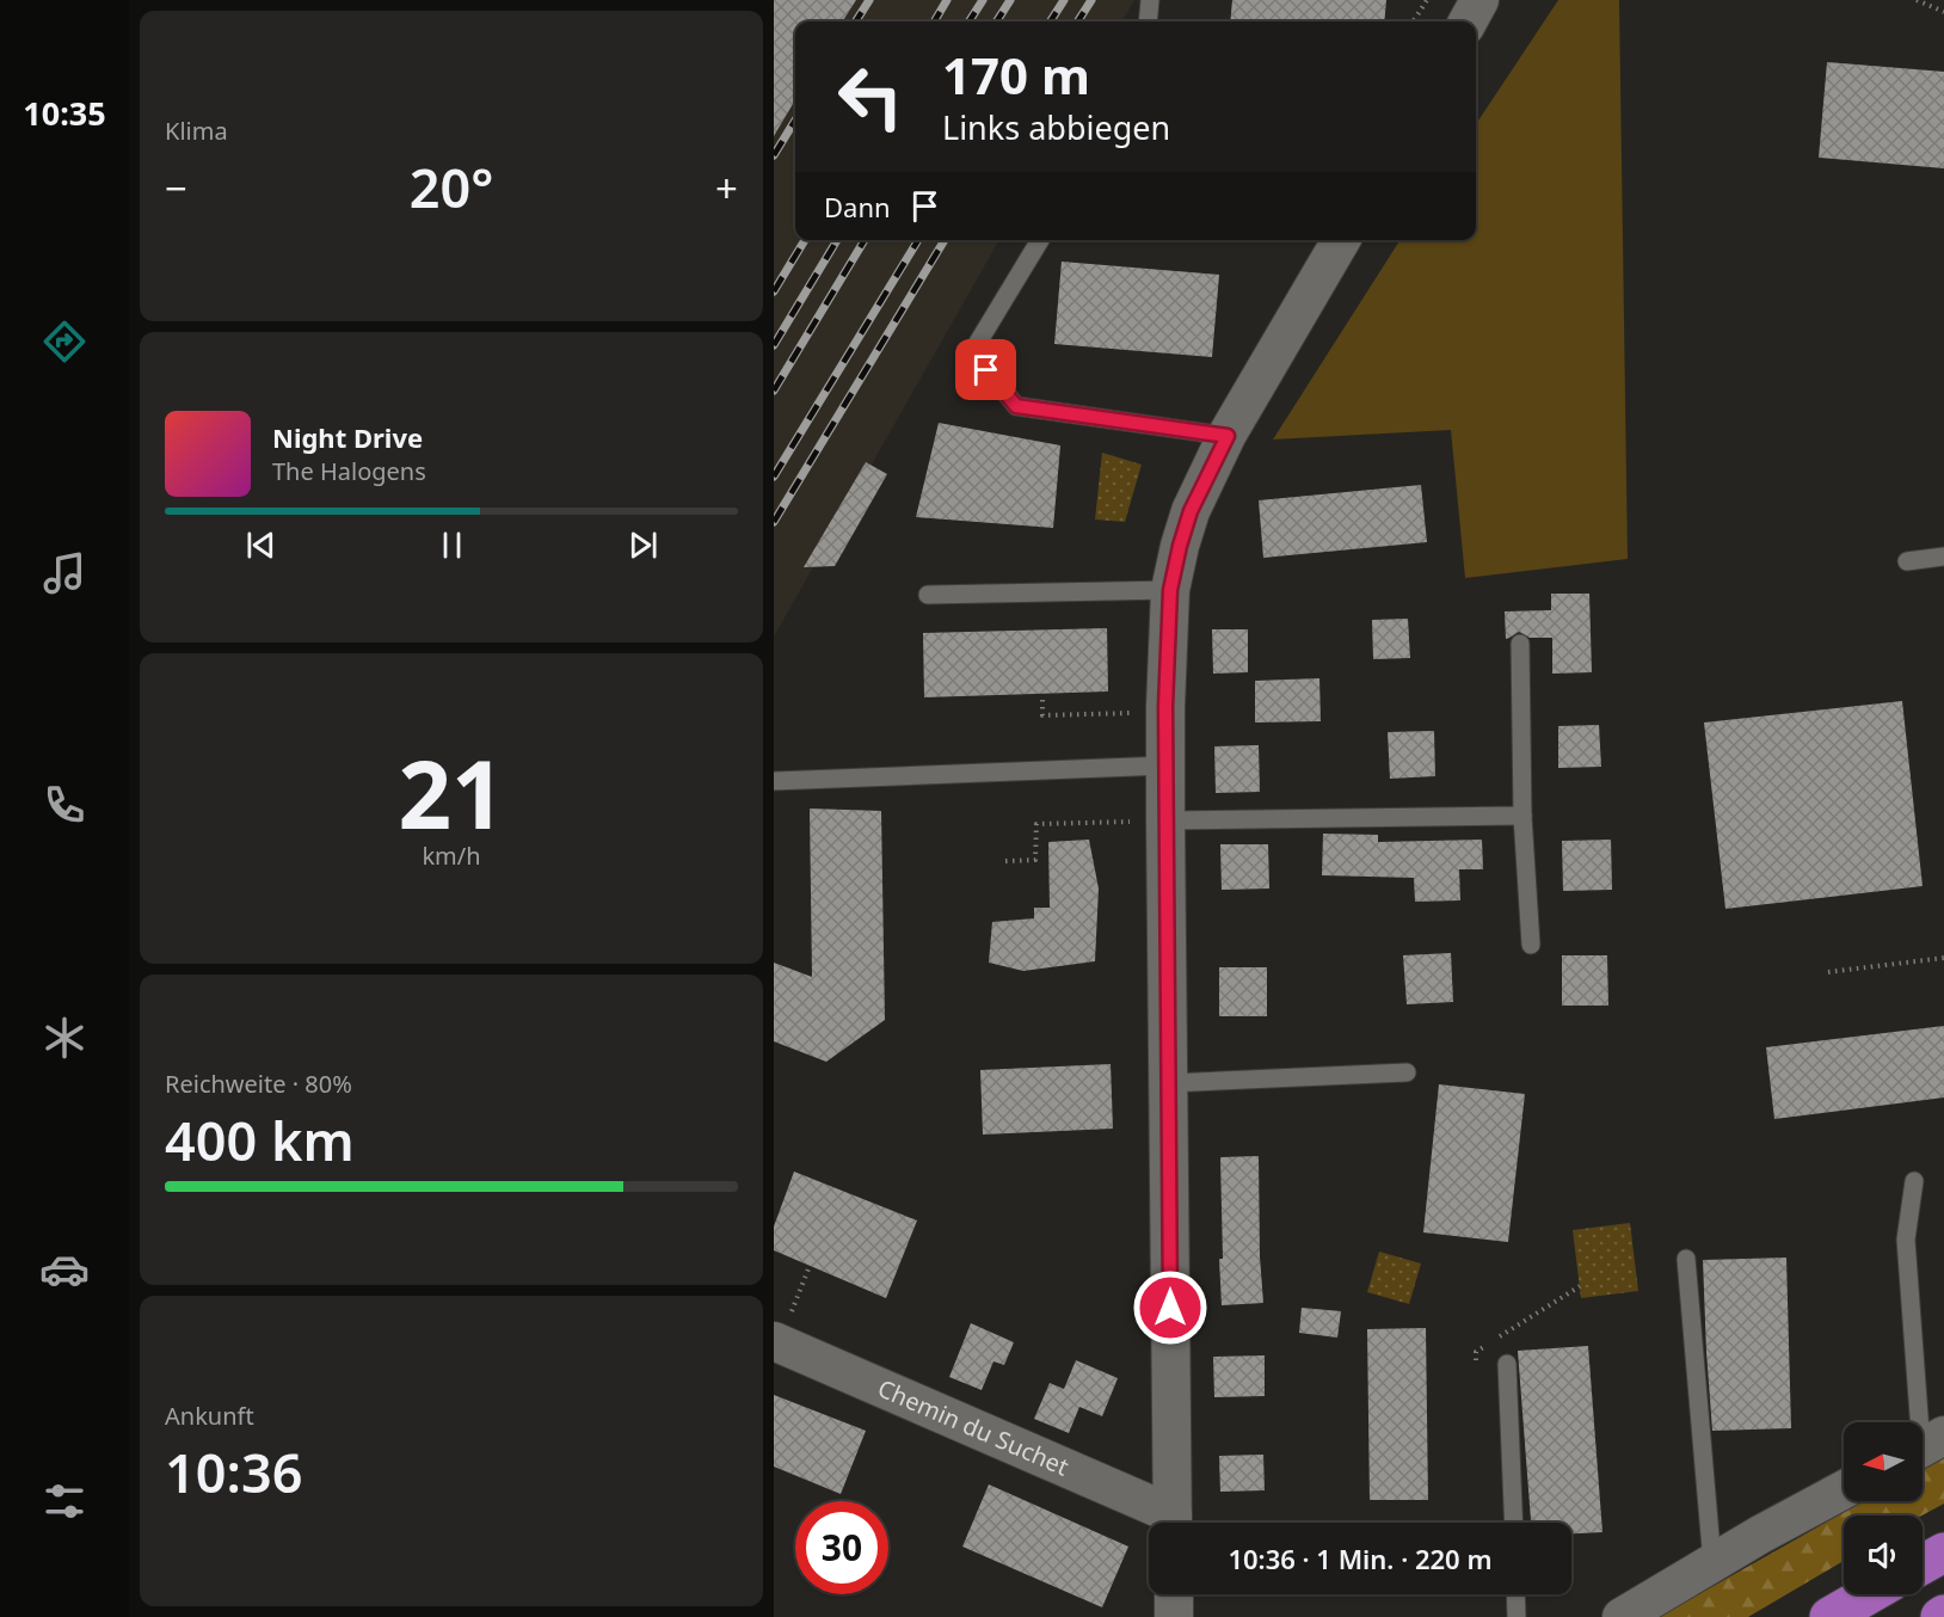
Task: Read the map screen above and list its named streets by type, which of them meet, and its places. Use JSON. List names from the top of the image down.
{
  "streets": {
    "street": ["Chemin du Suchet"]
  },
  "north": "left",
  "page": {
    "tabs": "10:35",
    "tile": [
      "Klima",
      ["21", "km/h"],
      ["Reichweite · 80%", "400 km"],
      ["Ankunft", "10:36"]
    ],
    "turn": ["170 m", "Links abbiegen"],
    "heat": ["−", "20°", "+"],
    "then": "Dann",
    "song": ["Night Drive", "The Halogens"],
    "limit": "30",
    "trip": "10:36 · 1 Min. · 220 m"
  }
}
